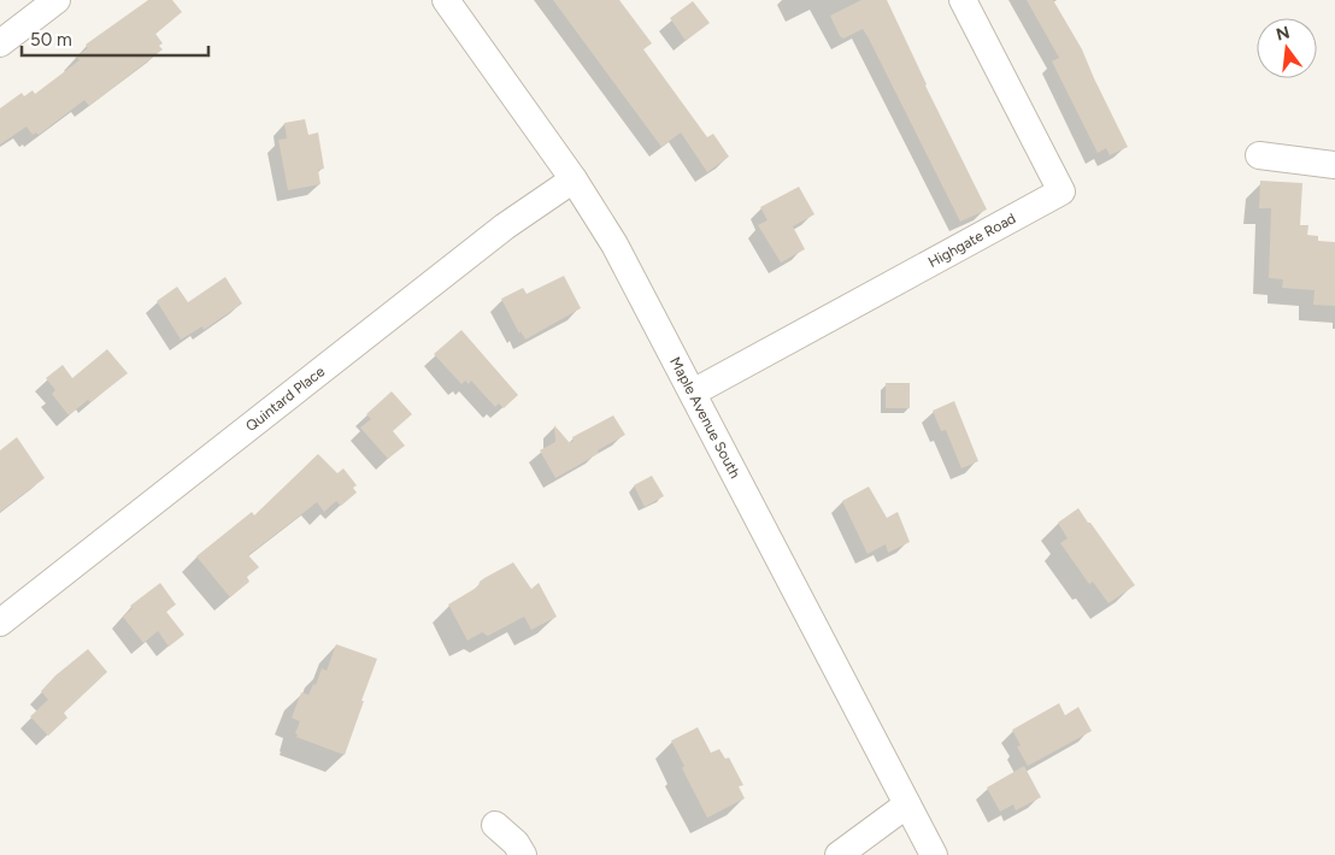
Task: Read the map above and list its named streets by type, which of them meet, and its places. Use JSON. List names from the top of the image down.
{
  "streets": {
    "street": ["Highgate Road", "Quintard Place", "Maple Avenue South"]
  },
  "crossings": [
    ["Highgate Road", "Maple Avenue South"],
    ["Quintard Place", "Maple Avenue South"]
  ],
  "scale_bar": "50 m",
  "north": "top"
}
